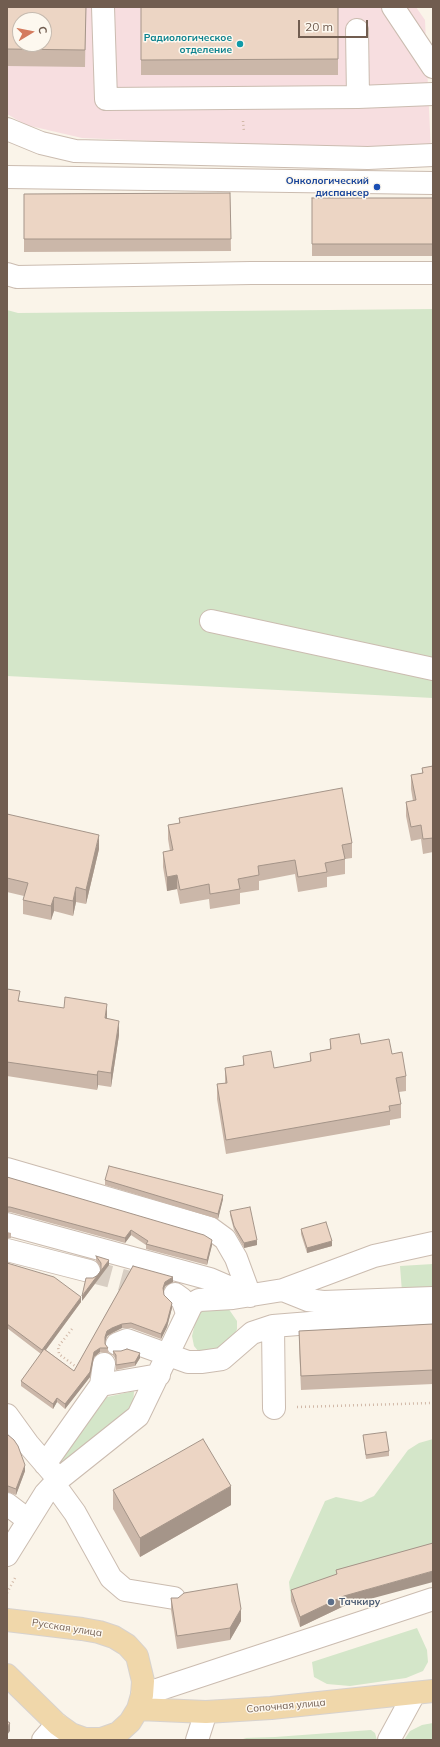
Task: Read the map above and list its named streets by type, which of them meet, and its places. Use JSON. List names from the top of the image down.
{
  "streets": {
    "main road": ["Русская улица", "Сопочная улица"]
  },
  "crossings": [
    ["Русская улица", "Сопочная улица"]
  ],
  "places": ["Радиологическое отделение", "Онкологический диспансер", "Тачкиру"],
  "scale_bar": "20 m",
  "north": "right"
}
